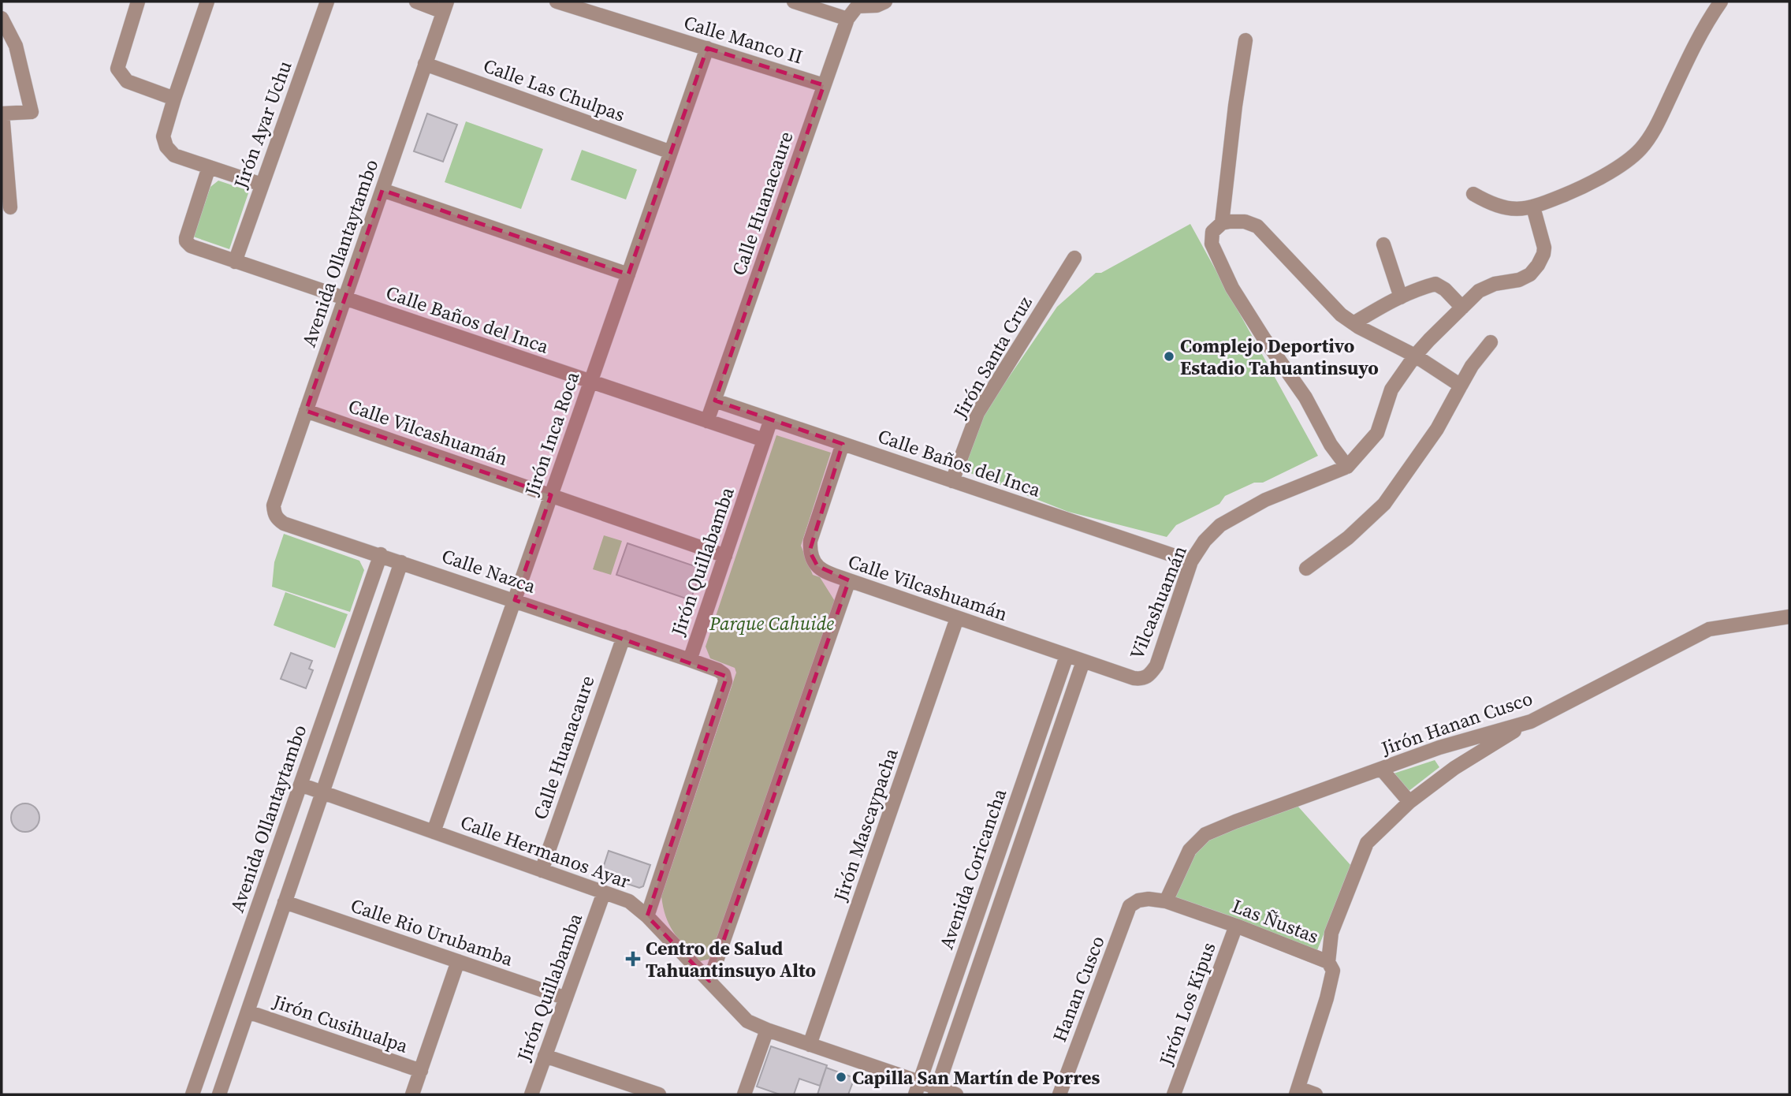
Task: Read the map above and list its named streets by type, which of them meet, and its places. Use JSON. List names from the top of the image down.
{
  "streets": {
    "street": [
      "Calle Manco II",
      "Calle Las Chulpas",
      "Jirón Ayar Uchu",
      "Calle Huanacaure",
      "Avenida Ollantaytambo",
      "Calle Baños del Inca",
      "Jirón Santa Cruz",
      "Calle Vilcashuamán",
      "Jirón Inca Roca",
      "Jirón Quillabamba",
      "Calle Nazca",
      "Vilcashuamán",
      "Jirón Hanan Cusco",
      "Jirón Mascaypacha",
      "Calle Hermanos Ayar",
      "Avenida Coricancha",
      "Las Ñustas",
      "Calle Rio Urubamba",
      "Hanan Cusco",
      "Jirón Los Kipus",
      "Jirón Cusihualpa"
    ]
  },
  "crossings": [
    ["Calle Manco II", "Calle Huanacaure"],
    ["Calle Manco II", "Jirón Inca Roca"],
    ["Calle Las Chulpas", "Avenida Ollantaytambo"],
    ["Calle Las Chulpas", "Jirón Inca Roca"],
    ["Jirón Ayar Uchu", "Calle Baños del Inca"],
    ["Calle Huanacaure", "Calle Baños del Inca"],
    ["Calle Huanacaure", "Calle Nazca"],
    ["Calle Huanacaure", "Calle Hermanos Ayar"],
    ["Avenida Ollantaytambo", "Calle Baños del Inca"],
    ["Avenida Ollantaytambo", "Calle Vilcashuamán"],
    ["Avenida Ollantaytambo", "Calle Nazca"],
    ["Avenida Ollantaytambo", "Calle Hermanos Ayar"],
    ["Calle Baños del Inca", "Jirón Santa Cruz"],
    ["Calle Baños del Inca", "Calle Vilcashuamán"],
    ["Calle Baños del Inca", "Jirón Inca Roca"],
    ["Calle Baños del Inca", "Jirón Quillabamba"],
    ["Calle Baños del Inca", "Vilcashuamán"],
    ["Calle Vilcashuamán", "Jirón Inca Roca"],
    ["Calle Vilcashuamán", "Jirón Quillabamba"],
    ["Calle Vilcashuamán", "Vilcashuamán"],
    ["Calle Vilcashuamán", "Jirón Mascaypacha"],
    ["Calle Vilcashuamán", "Avenida Coricancha"],
    ["Jirón Inca Roca", "Calle Nazca"],
    ["Jirón Inca Roca", "Calle Hermanos Ayar"],
    ["Jirón Quillabamba", "Calle Nazca"],
    ["Jirón Quillabamba", "Calle Hermanos Ayar"],
    ["Jirón Quillabamba", "Calle Rio Urubamba"],
    ["Jirón Hanan Cusco", "Las Ñustas"],
    ["Jirón Mascaypacha", "Calle Hermanos Ayar"],
    ["Calle Hermanos Ayar", "Avenida Coricancha"],
    ["Las Ñustas", "Hanan Cusco"],
    ["Las Ñustas", "Jirón Los Kipus"]
  ],
  "parks": ["Parque Cahuide"],
  "places": {
    "other": ["Complejo Deportivo Estadio Tahuantinsuyo", "Capilla San Martín de Porres"],
    "health": ["Centro de Salud Tahuantinsuyo Alto"]
  }
}
